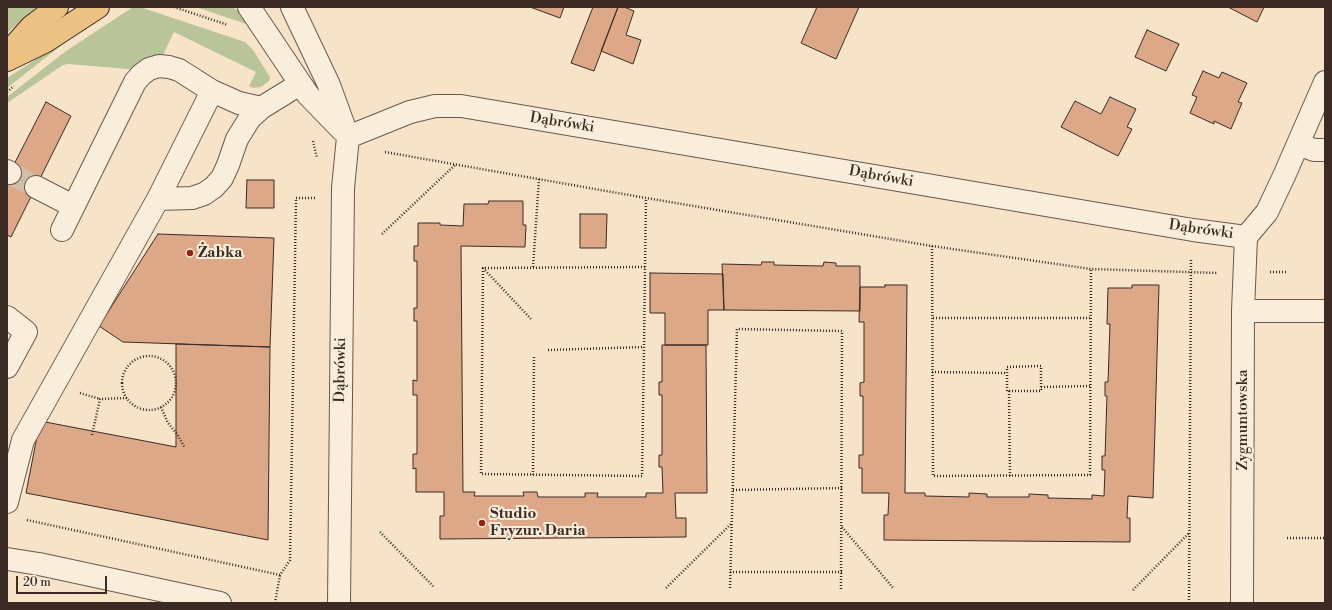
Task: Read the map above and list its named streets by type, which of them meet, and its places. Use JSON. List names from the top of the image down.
{
  "streets": {
    "street": ["Dąbrówki", "Zygmuntowska"]
  },
  "crossings": [
    ["Dąbrówki", "Zygmuntowska"]
  ],
  "places": ["Żabka", "Studio Fryzur. Daria"],
  "scale_bar": "20 m"
}
